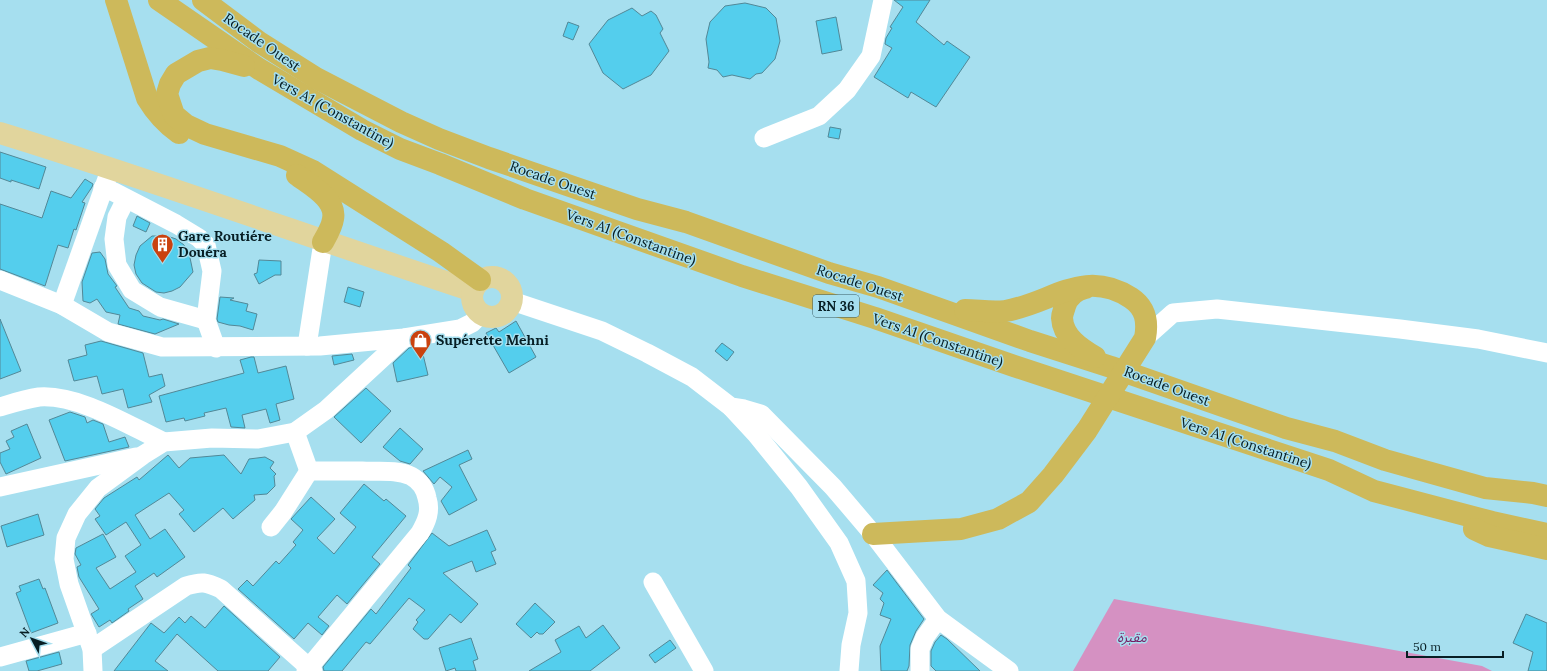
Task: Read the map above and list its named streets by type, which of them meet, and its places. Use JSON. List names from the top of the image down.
{
  "streets": {
    "highway": ["Rocade Ouest", "Vers A1 (Constantine)", "RN 36"]
  },
  "parks": ["مقبرة"],
  "places": {
    "building": ["Gare Routiére Douéra"],
    "shop": ["Supérette Mehni"]
  },
  "scale_bar": "50 m",
  "north": "top left"
}
